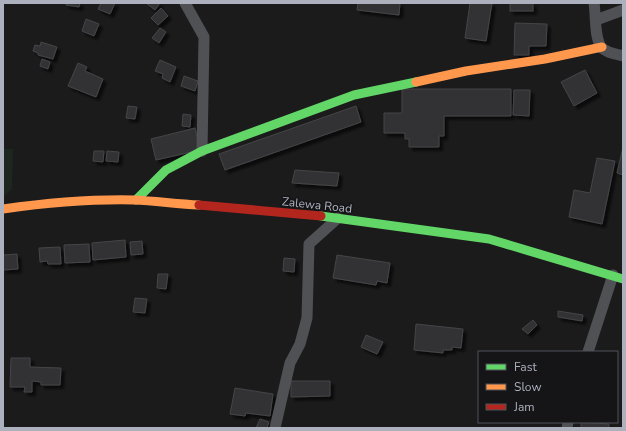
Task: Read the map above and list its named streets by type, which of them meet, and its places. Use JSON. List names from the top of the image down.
{
  "streets": {
    "main road": ["Zalewa Road"]
  },
  "legend": ["Fast", "Slow", "Jam"]
}
